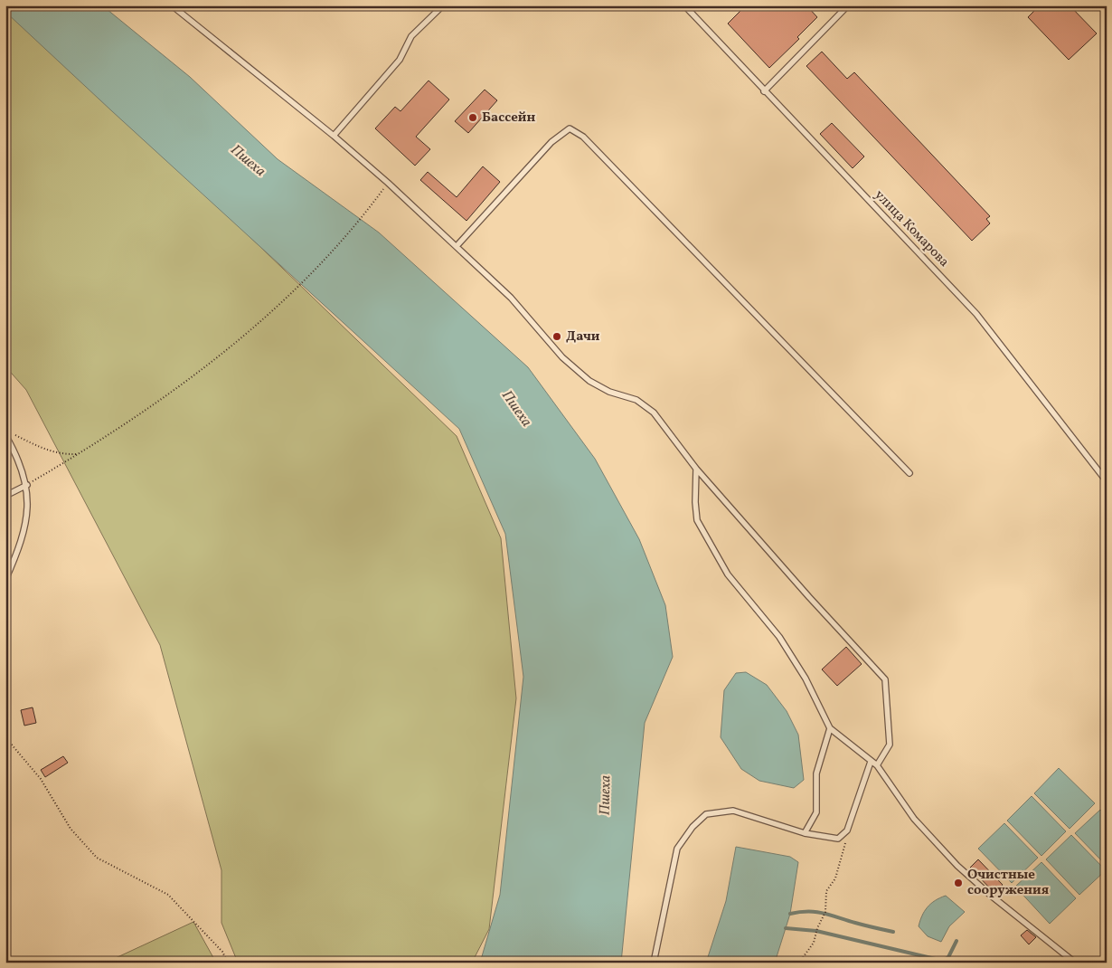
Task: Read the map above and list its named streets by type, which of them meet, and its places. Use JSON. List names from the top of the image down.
{
  "streets": {
    "lane": ["улица Комарова"]
  },
  "water": ["Пшеха"],
  "places": ["Бассейн", "Дачи", "Очистные сооружения"]
}
